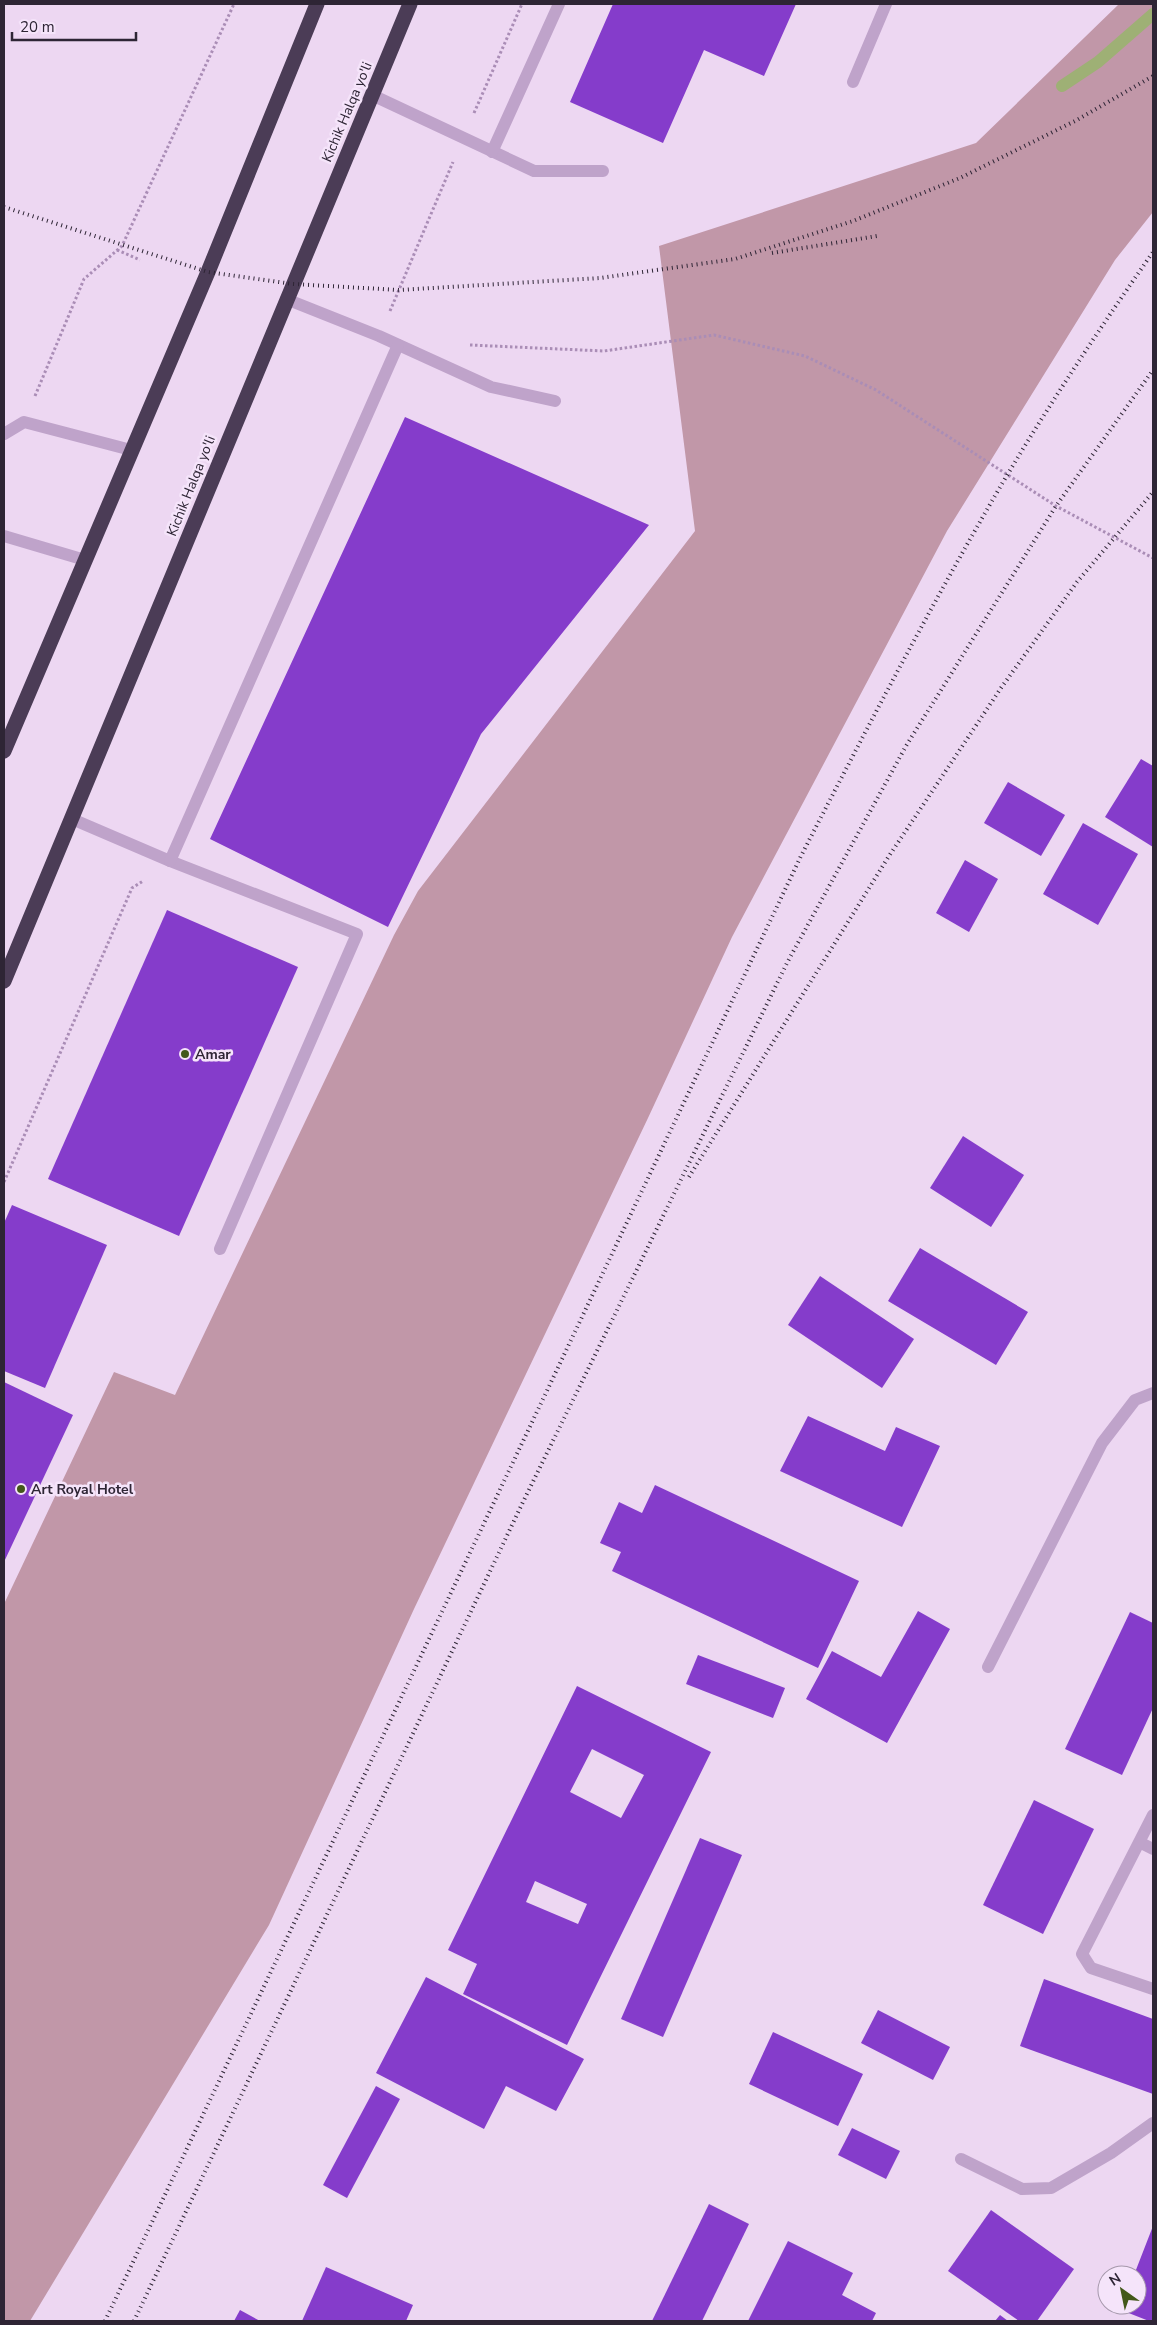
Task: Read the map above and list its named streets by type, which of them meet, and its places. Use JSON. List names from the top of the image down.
{
  "streets": {
    "highway": ["Kichik Halqa yo'li"]
  },
  "places": ["Amar", "Art Royal Hotel"],
  "scale_bar": "20 m",
  "north": "top left"
}
